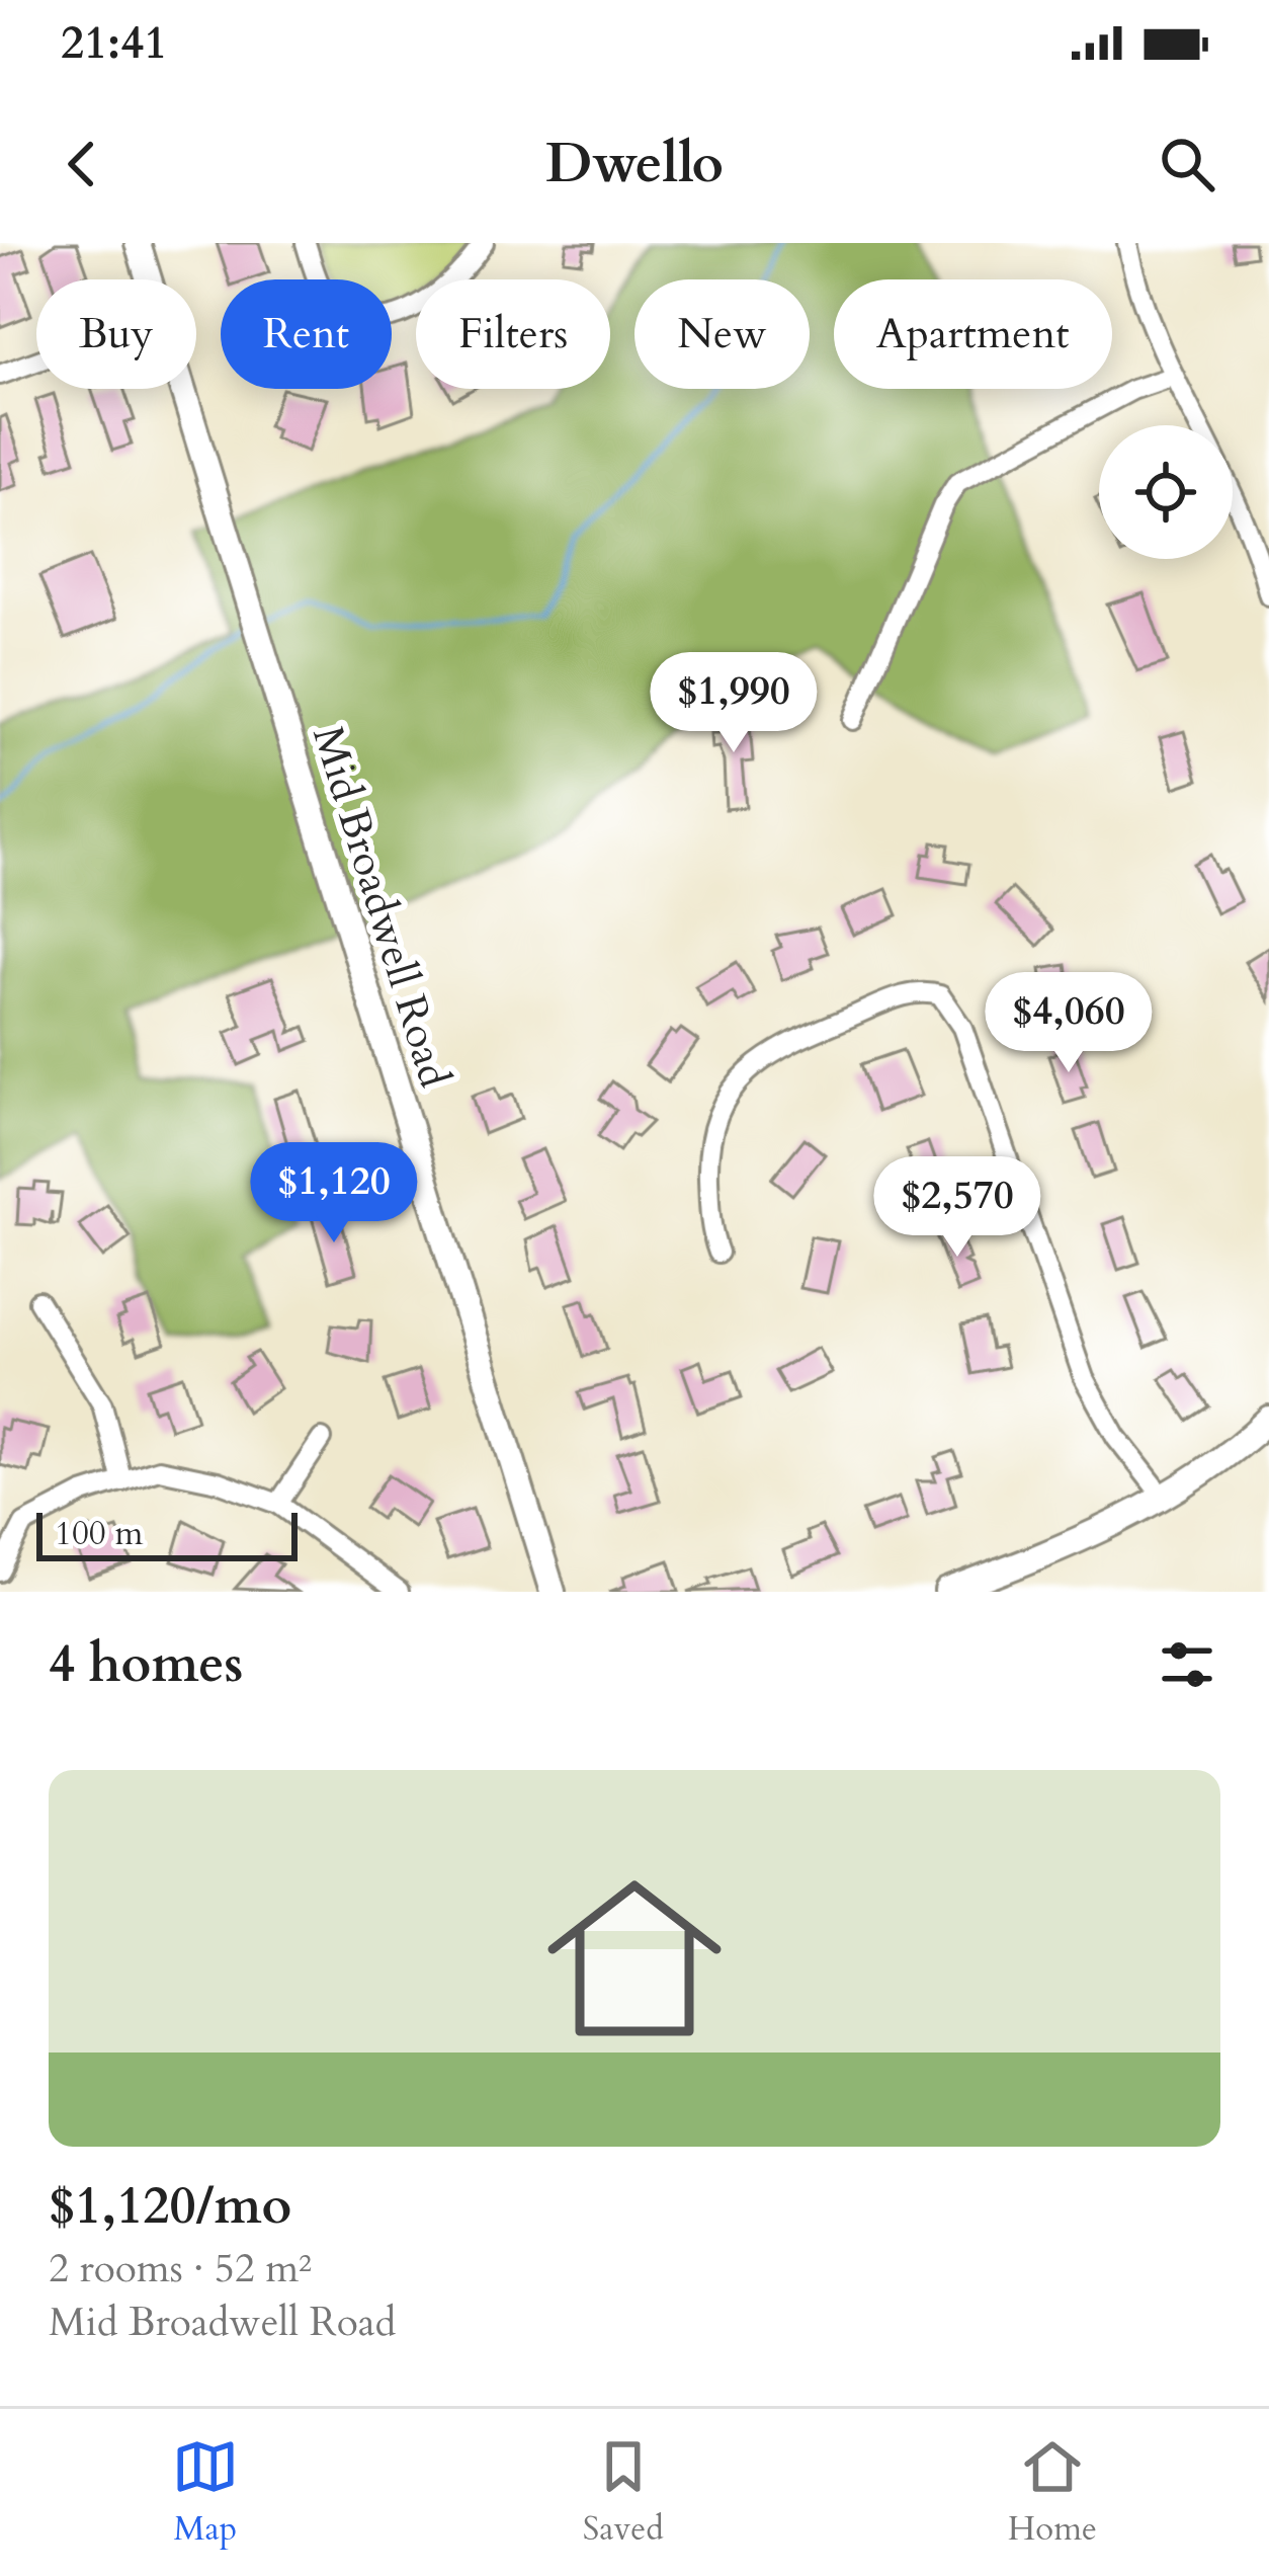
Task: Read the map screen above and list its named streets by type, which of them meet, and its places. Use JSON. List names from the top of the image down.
{
  "streets": {
    "street": ["Mid Broadwell Road"]
  },
  "scale_bar": "100 m",
  "page": {
    "status": "21:41",
    "header": "Dwello",
    "chip": [
      "Buy",
      "Rent",
      "Filters",
      "New",
      "Apartment"
    ],
    "price": [
      "$1,990",
      "$4,060",
      "$1,120",
      "$2,570"
    ],
    "scale": "100 m",
    "heading": "4 homes",
    "list": [
      {
        "name": "$1,120/mo",
        "note": "2 rooms · 52 m² · Mid Broadwell Road"
      }
    ],
    "tabs": ["Map", "Saved", "Home"]
  }
}
